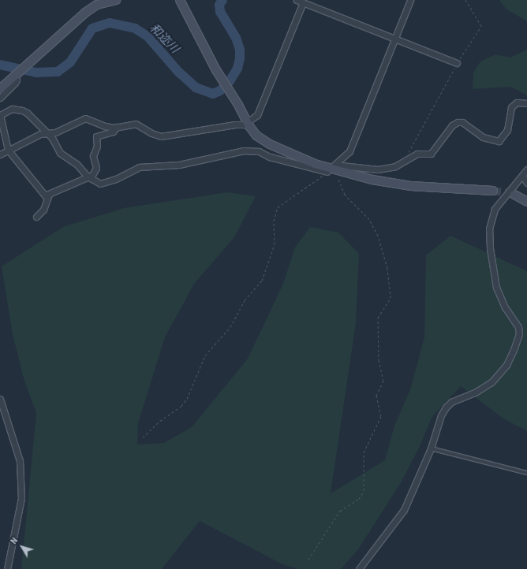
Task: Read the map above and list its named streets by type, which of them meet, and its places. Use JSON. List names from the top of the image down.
{
  "water": ["和迩川"],
  "north": "top left"
}
